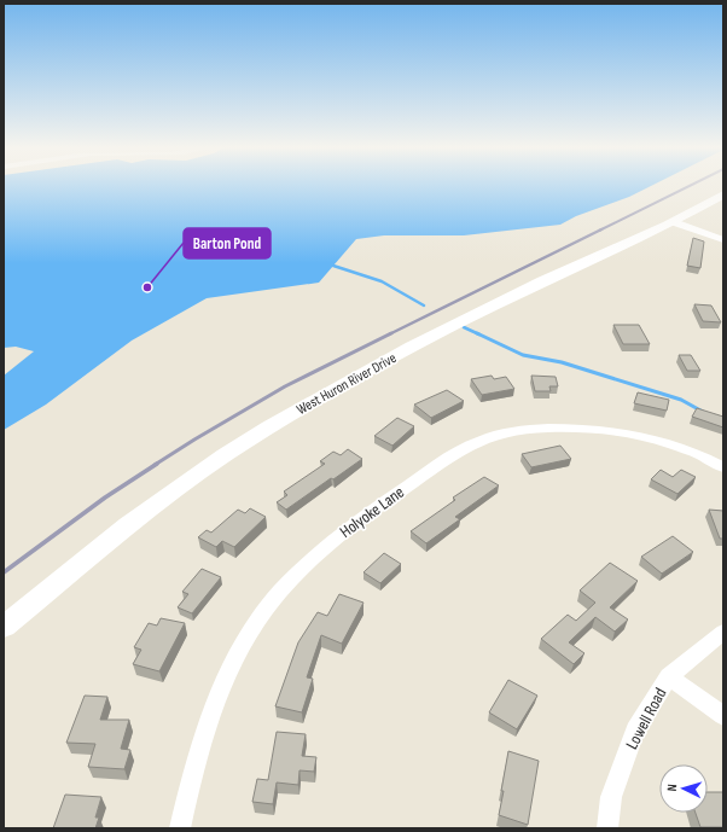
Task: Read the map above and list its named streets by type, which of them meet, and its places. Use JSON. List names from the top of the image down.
{
  "streets": {
    "street": ["West Huron River Drive", "Holyoke Lane", "Lowell Road"]
  },
  "places": ["Barton Pond"],
  "north": "left"
}
